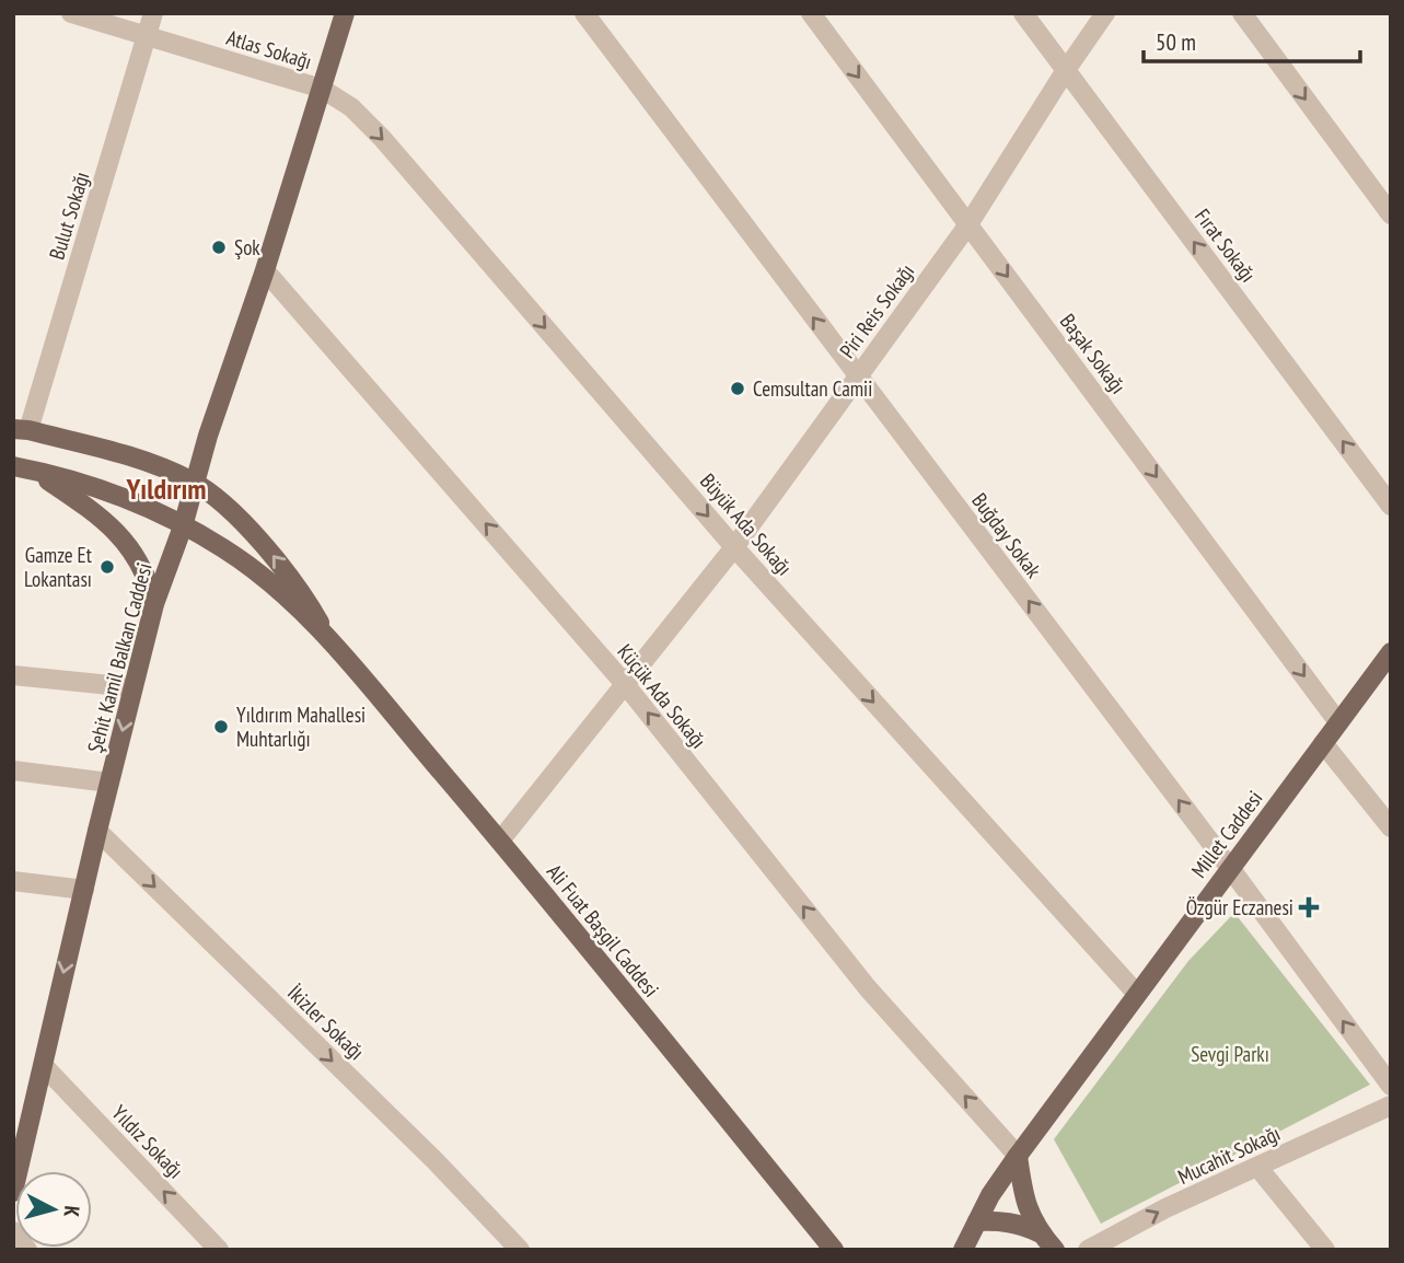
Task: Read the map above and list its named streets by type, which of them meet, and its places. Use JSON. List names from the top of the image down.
{
  "streets": {
    "main road": ["Şehit Kamil Balkan Caddesi", "Millet Caddesi", "Ali Fuat Başgil Caddesi"],
    "street": [
      "Atlas Sokağı",
      "Bulut Sokağı",
      "Fırat Sokağı",
      "Piri Reis Sokağı",
      "Başak Sokağı",
      "Büyük Ada Sokağı",
      "Buğday Sokak",
      "Küçük Ada Sokağı",
      "İkizler Sokağı",
      "Yıldız Sokağı",
      "Mucahit Sokağı"
    ]
  },
  "crossings": [
    ["Atlas Sokağı", "Bulut Sokağı"],
    ["Atlas Sokağı", "Büyük Ada Sokağı"],
    ["Atlas Sokağı", "Şehit Kamil Balkan Caddesi"],
    ["Fırat Sokağı", "Piri Reis Sokağı"],
    ["Piri Reis Sokağı", "Başak Sokağı"],
    ["Piri Reis Sokağı", "Büyük Ada Sokağı"],
    ["Piri Reis Sokağı", "Buğday Sokak"],
    ["Piri Reis Sokağı", "Küçük Ada Sokağı"],
    ["Piri Reis Sokağı", "Ali Fuat Başgil Caddesi"],
    ["Başak Sokağı", "Millet Caddesi"],
    ["Büyük Ada Sokağı", "Şehit Kamil Balkan Caddesi"],
    ["Büyük Ada Sokağı", "Millet Caddesi"],
    ["Buğday Sokak", "Millet Caddesi"],
    ["Şehit Kamil Balkan Caddesi", "Küçük Ada Sokağı"],
    ["Şehit Kamil Balkan Caddesi", "İkizler Sokağı"],
    ["Şehit Kamil Balkan Caddesi", "Yıldız Sokağı"],
    ["Küçük Ada Sokağı", "Millet Caddesi"]
  ],
  "one_way": [
    "Fırat Sokağı",
    "Başak Sokağı",
    "Büyük Ada Sokağı",
    "Buğday Sokak",
    "Küçük Ada Sokağı",
    "İkizler Sokağı",
    "Yıldız Sokağı",
    "Mucahit Sokağı"
  ],
  "districts": ["Yıldırım"],
  "parks": ["Sevgi Parkı"],
  "places": {
    "other": [
      "Şok",
      "Cemsultan Camii",
      "Gamze Et Lokantası",
      "Yıldırım Mahallesi Muhtarlığı"
    ],
    "health": ["Özgür Eczanesi"]
  },
  "scale_bar": "50 m",
  "north": "right"
}
